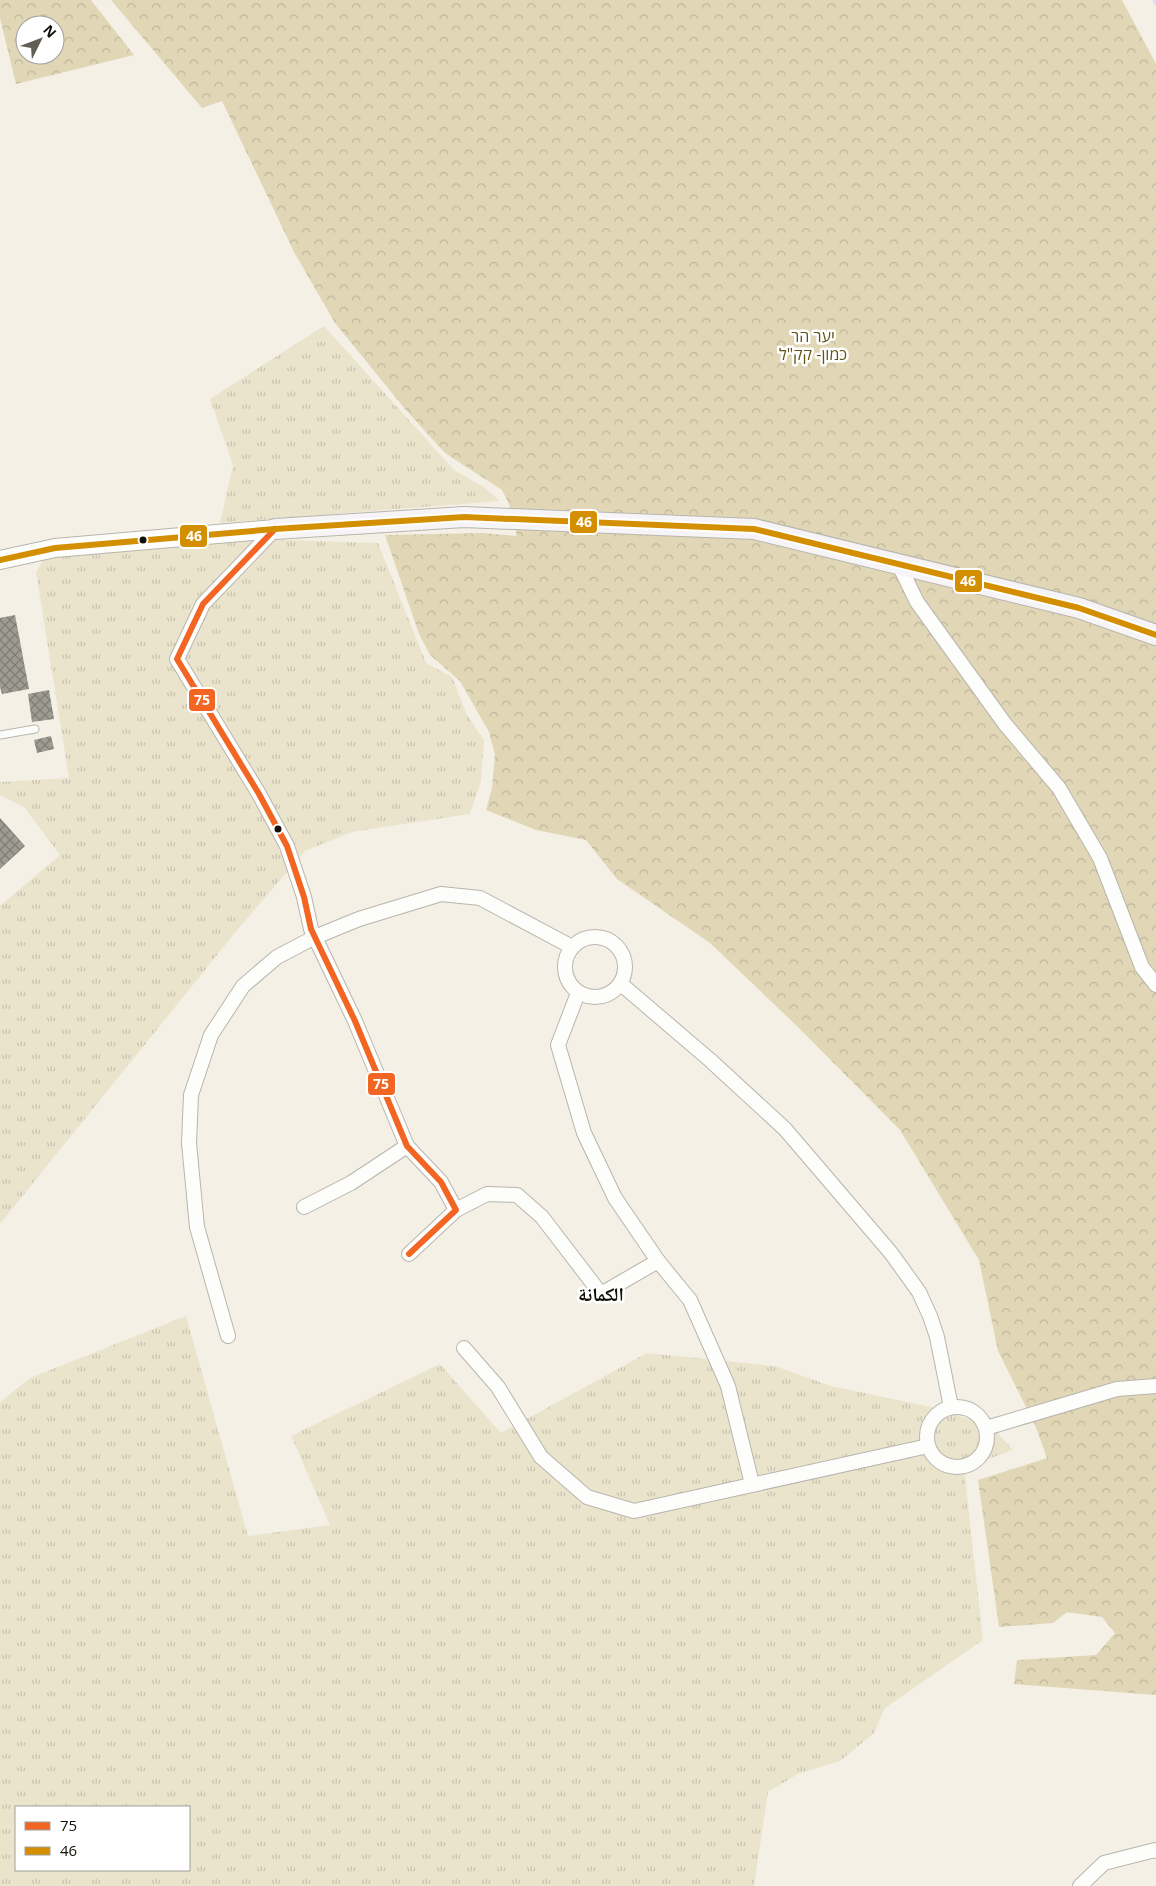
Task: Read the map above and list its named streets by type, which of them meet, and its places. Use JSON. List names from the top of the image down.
{
  "districts": ["الكمانة"],
  "parks": ["יער הר כמון- קק\"ל"],
  "lines": ["transit line 46", "transit line 75"],
  "legend": ["75", "46"],
  "north": "top right"
}
